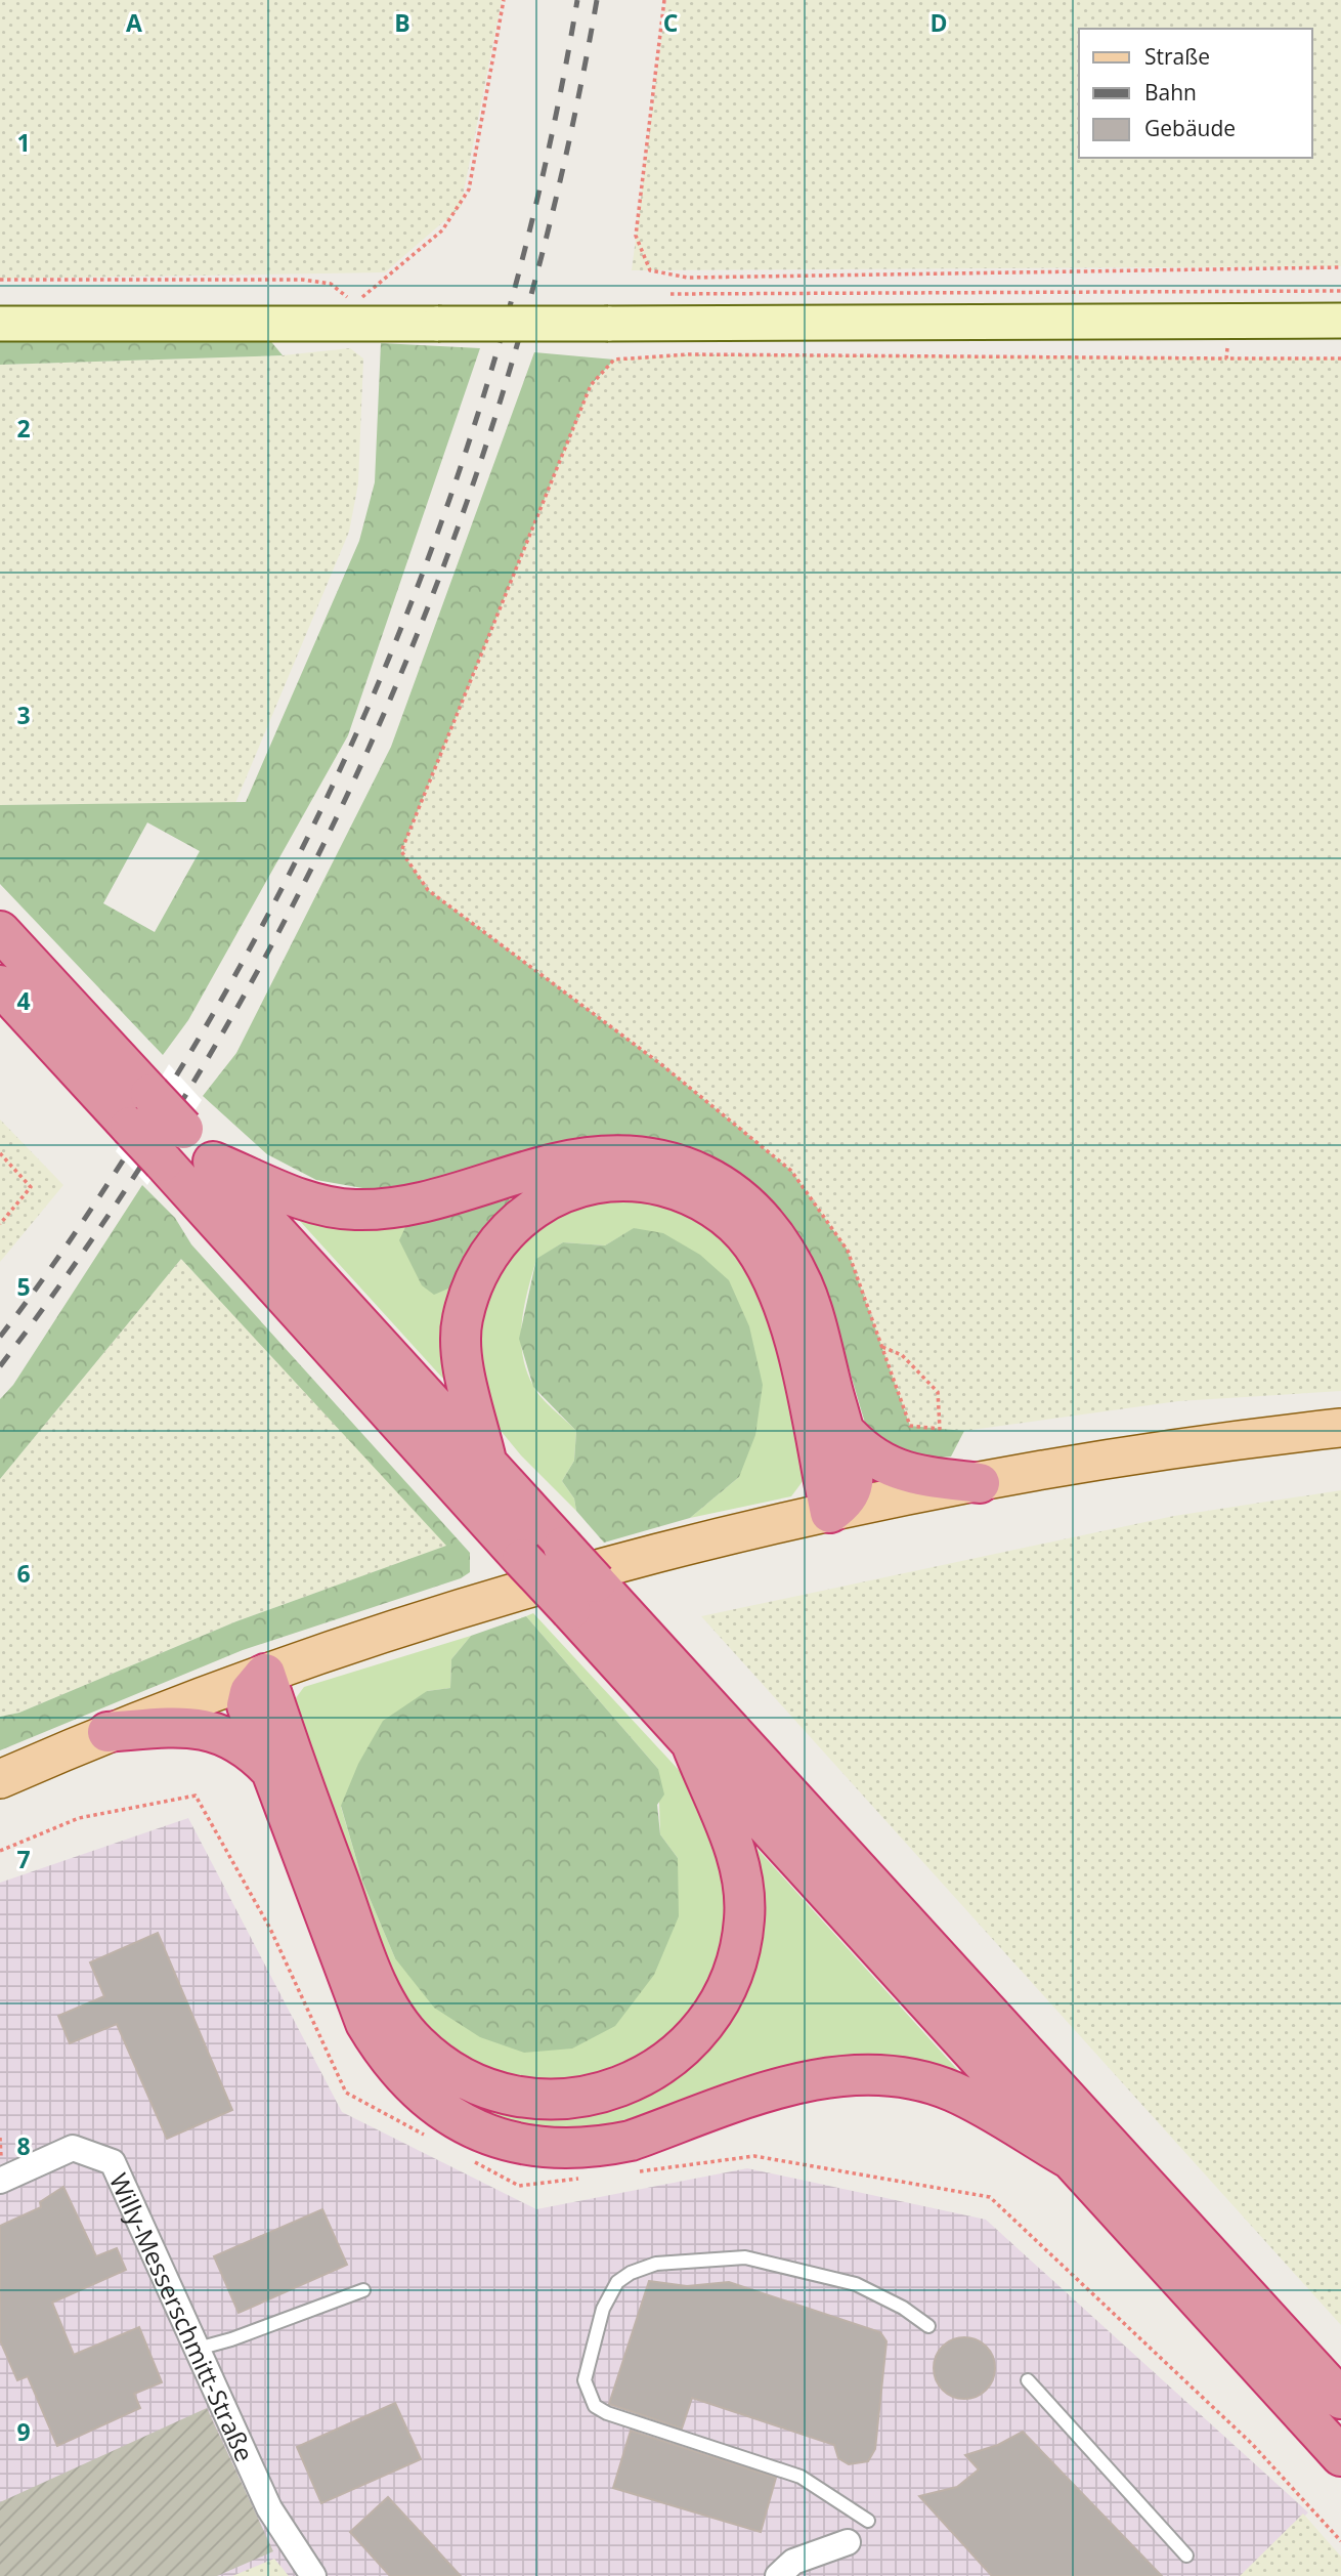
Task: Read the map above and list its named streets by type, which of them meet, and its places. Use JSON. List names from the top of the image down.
{
  "streets": {
    "street": ["Willy-Messerschmitt-Straße"]
  },
  "legend": ["Straße", "Bahn", "Gebäude"],
  "grid": {
    "columns": [
      "A",
      "B",
      "C",
      "D"
    ],
    "rows": [
      "1",
      "2",
      "3",
      "4",
      "5",
      "6",
      "7",
      "8",
      "9"
    ]
  }
}
